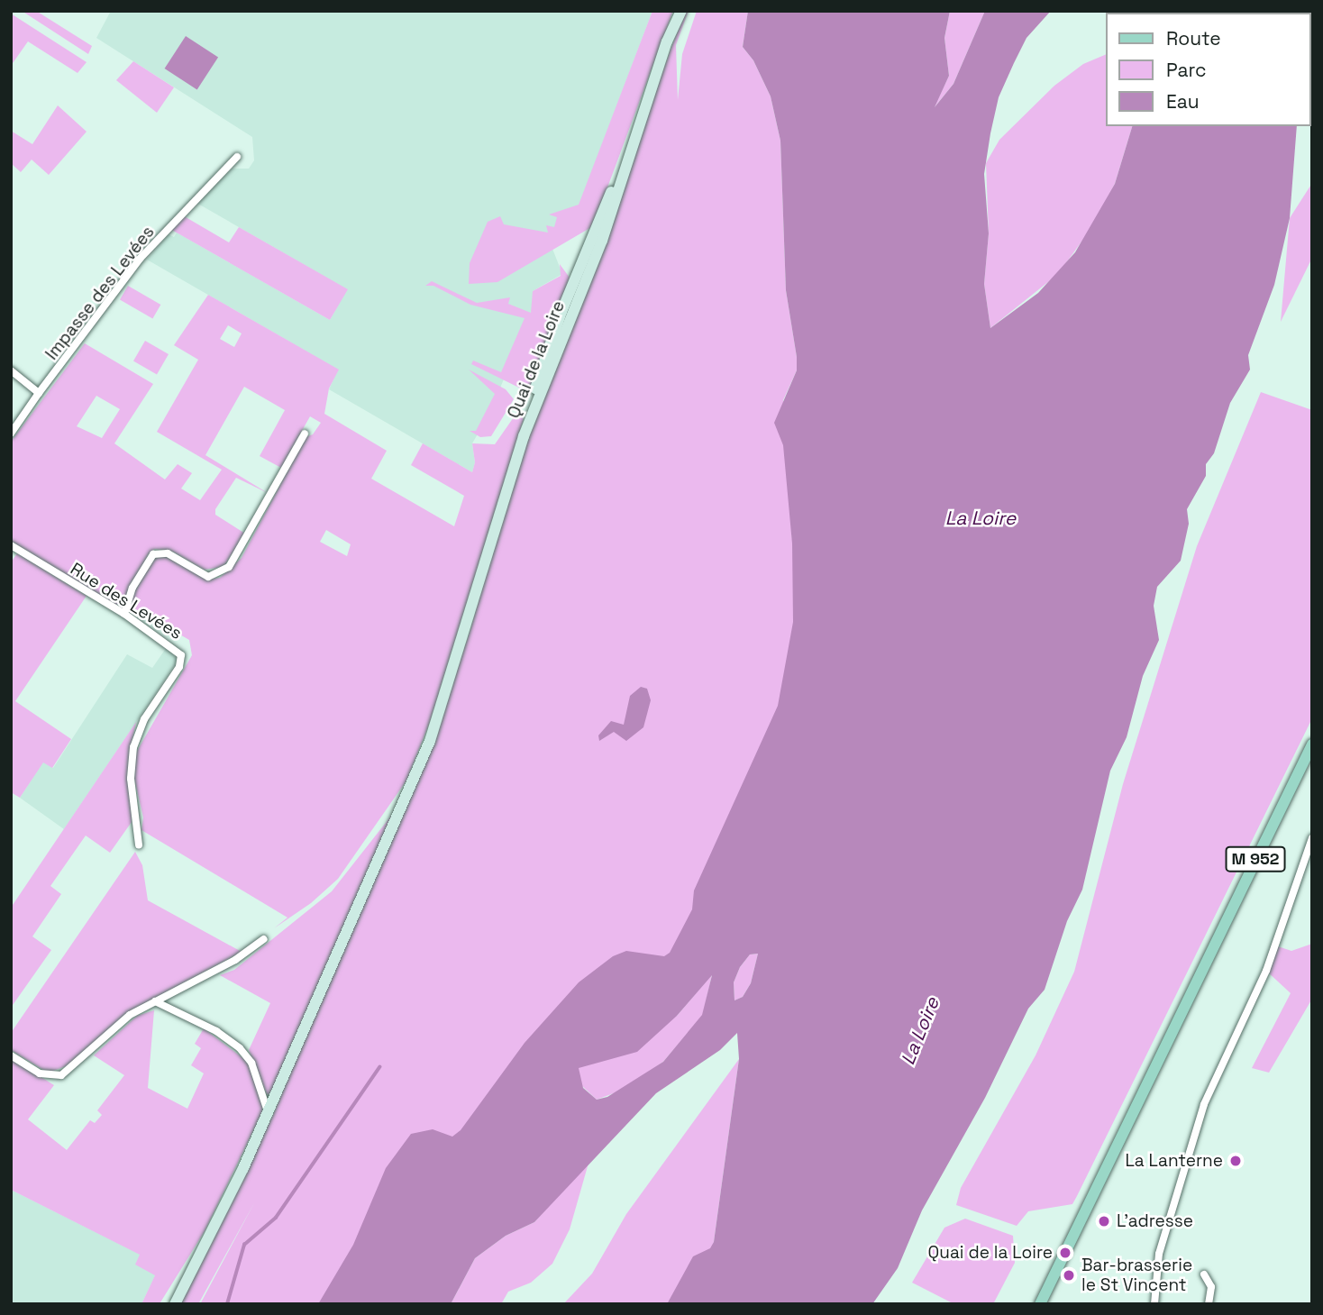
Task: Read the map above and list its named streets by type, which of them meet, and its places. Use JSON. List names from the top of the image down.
{
  "streets": {
    "main road": ["Quai de la Loire", "M 952"],
    "street": ["Impasse des Levées", "Rue des Levées"]
  },
  "water": ["La Loire"],
  "places": [
    "La Lanterne",
    "L'adresse",
    "Quai de la Loire",
    "Bar-brasserie le St Vincent"
  ],
  "legend": ["Route", "Parc", "Eau"]
}
